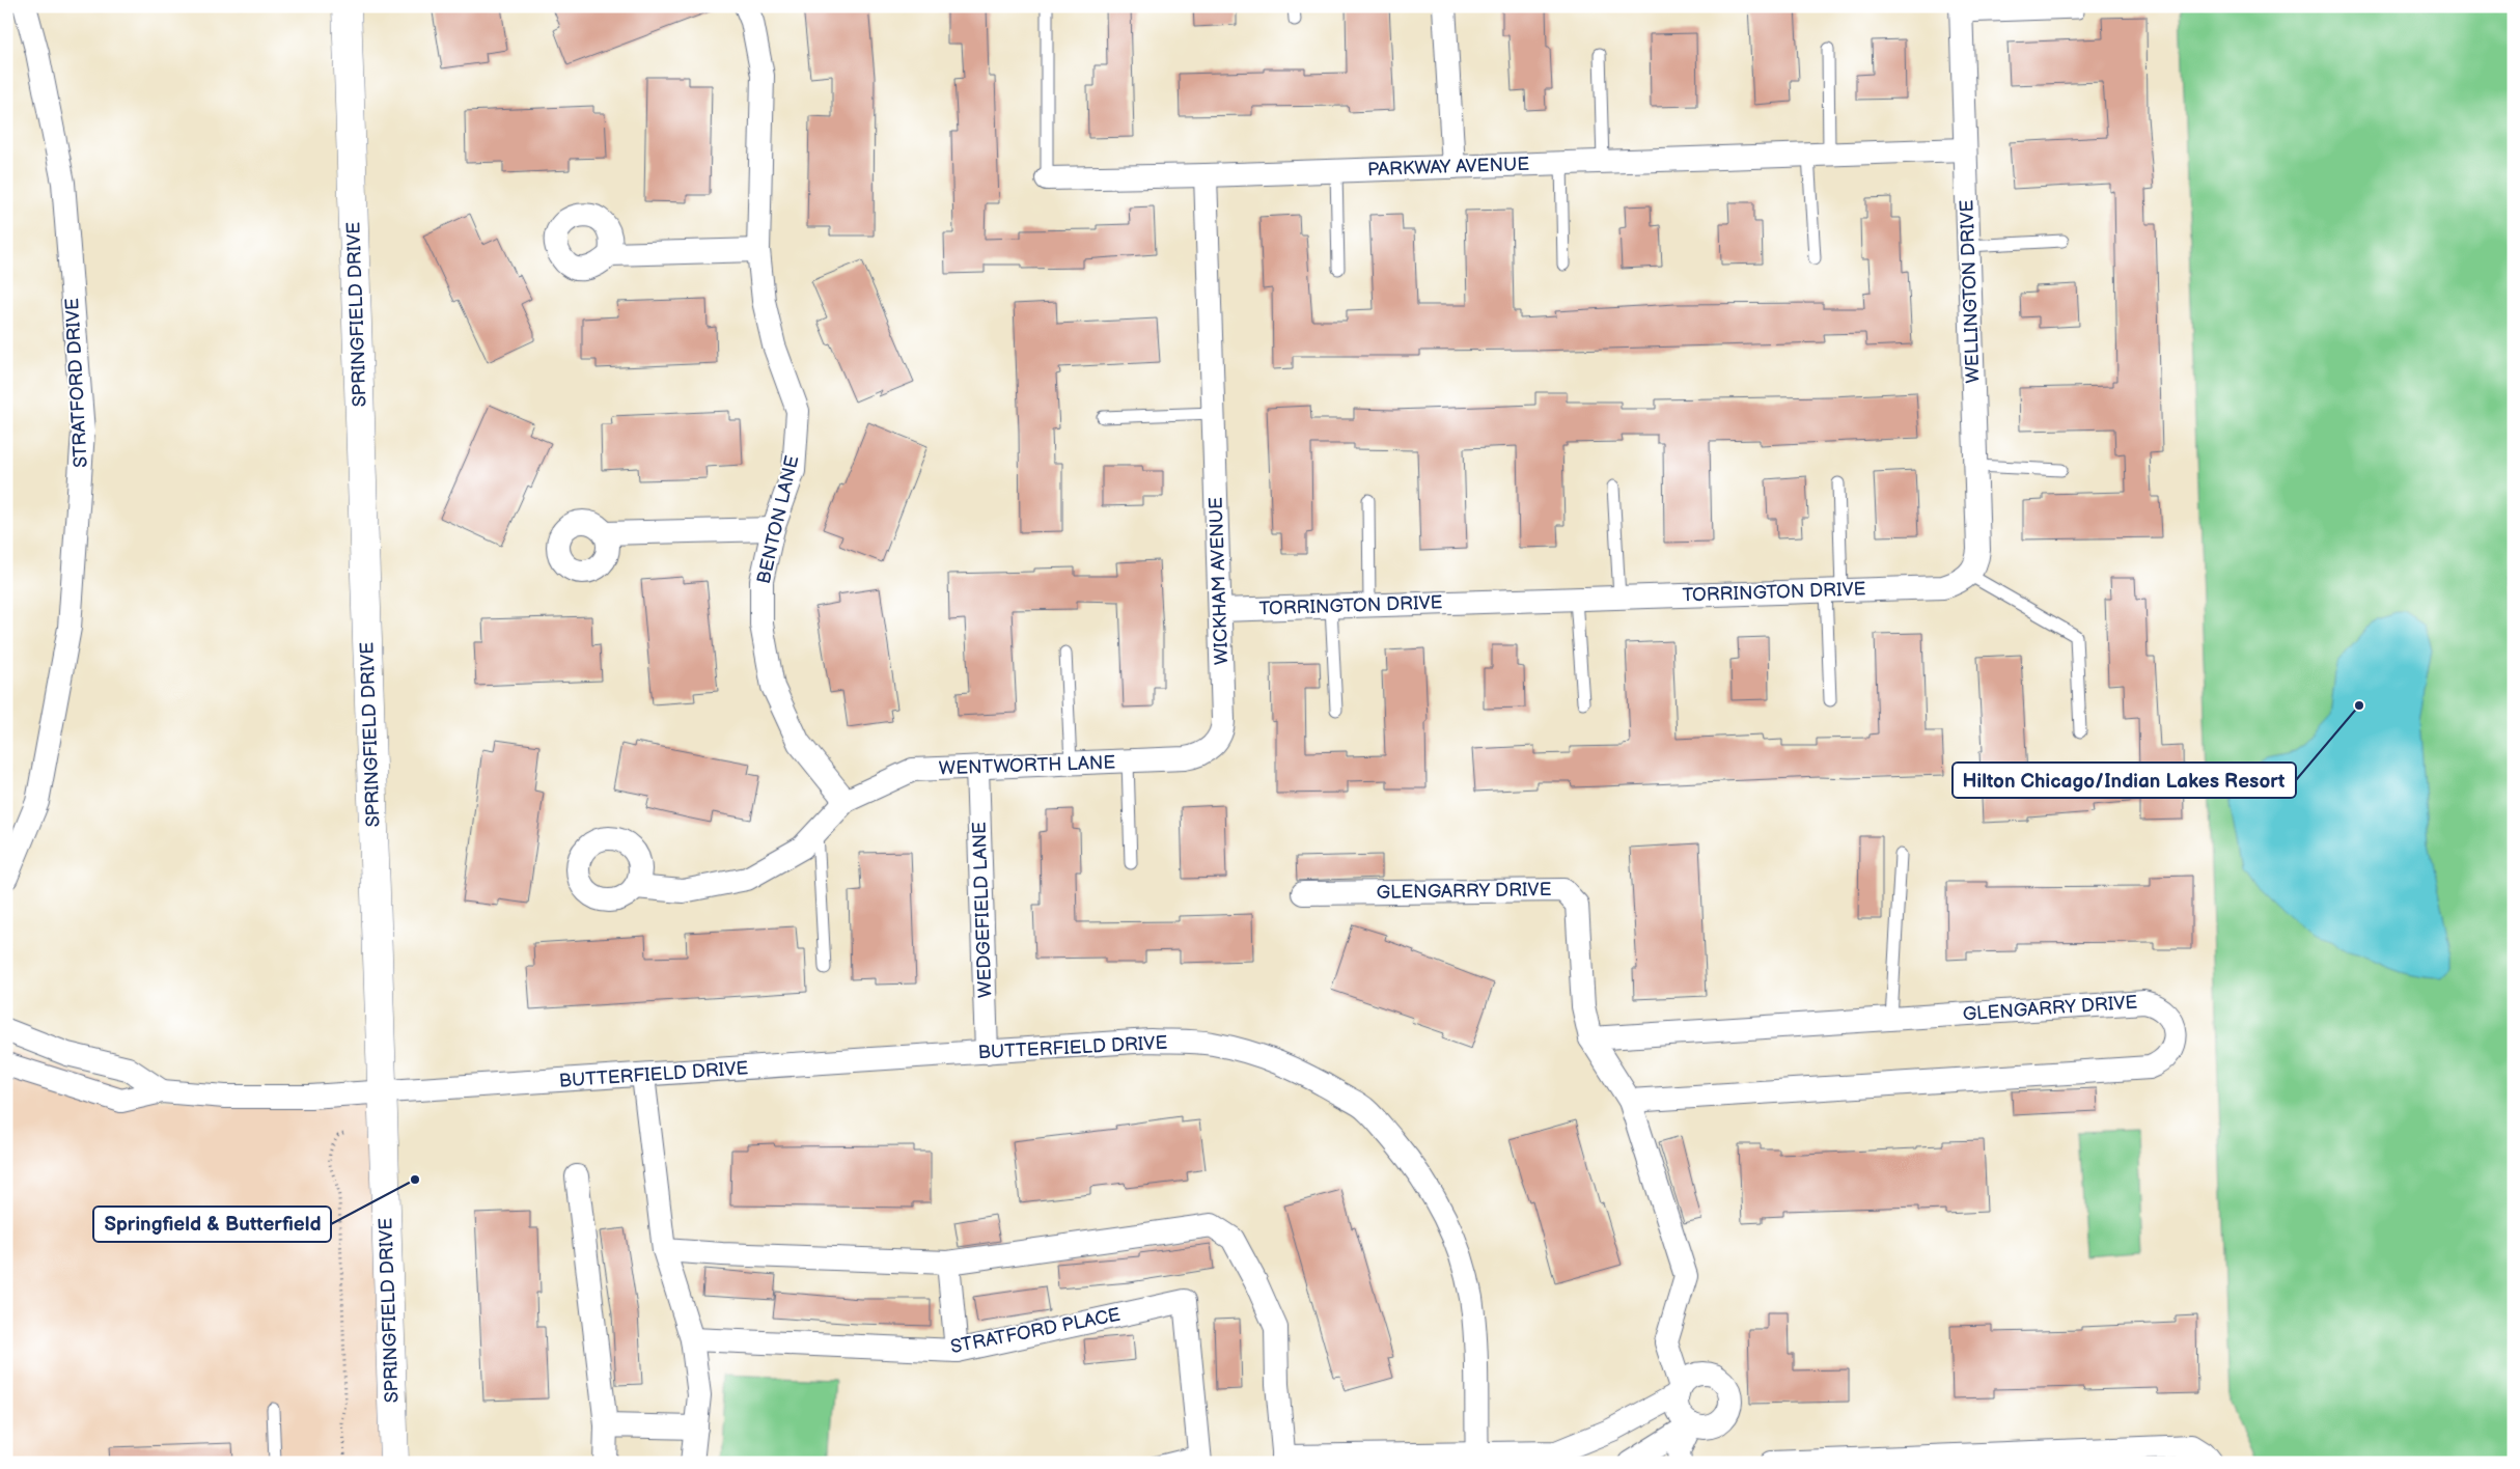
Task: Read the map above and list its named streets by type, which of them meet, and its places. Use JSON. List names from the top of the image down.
{
  "streets": {
    "street": [
      "PARKWAY AVENUE",
      "WELLINGTON DRIVE",
      "SPRINGFIELD DRIVE",
      "STRATFORD DRIVE",
      "BENTON LANE",
      "WICKHAM AVENUE",
      "TORRINGTON DRIVE",
      "WENTWORTH LANE",
      "GLENGARRY DRIVE",
      "WEDGEFIELD LANE",
      "BUTTERFIELD DRIVE",
      "STRATFORD PLACE"
    ]
  },
  "crossings": [
    ["PARKWAY AVENUE", "WELLINGTON DRIVE"],
    ["PARKWAY AVENUE", "WICKHAM AVENUE"],
    ["WELLINGTON DRIVE", "TORRINGTON DRIVE"],
    ["SPRINGFIELD DRIVE", "BUTTERFIELD DRIVE"],
    ["BENTON LANE", "WENTWORTH LANE"],
    ["WICKHAM AVENUE", "TORRINGTON DRIVE"],
    ["WICKHAM AVENUE", "WENTWORTH LANE"],
    ["WENTWORTH LANE", "WEDGEFIELD LANE"],
    ["WEDGEFIELD LANE", "BUTTERFIELD DRIVE"]
  ],
  "places": ["Hilton Chicago/Indian Lakes Resort", "Springfield & Butterfield"]
}
